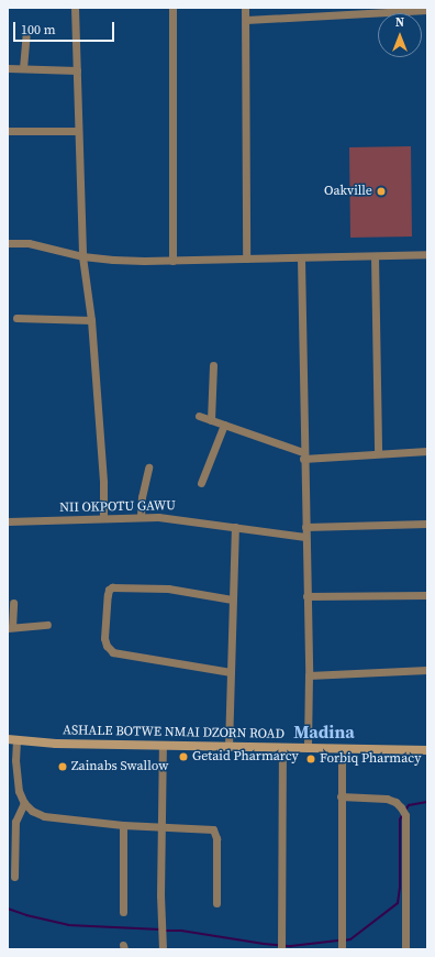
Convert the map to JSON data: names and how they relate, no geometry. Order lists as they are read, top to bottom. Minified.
{"streets":{"main road":["ASHALE BOTWE NMAI DZORN ROAD"],"street":["NII OKPOTU GAWU"]},"districts":["Madina"],"places":["Oakville","Getaid Pharmarcy","Forbiq Pharmacy","Zainabs Swallow"],"scale_bar":"100 m","north":"top"}
